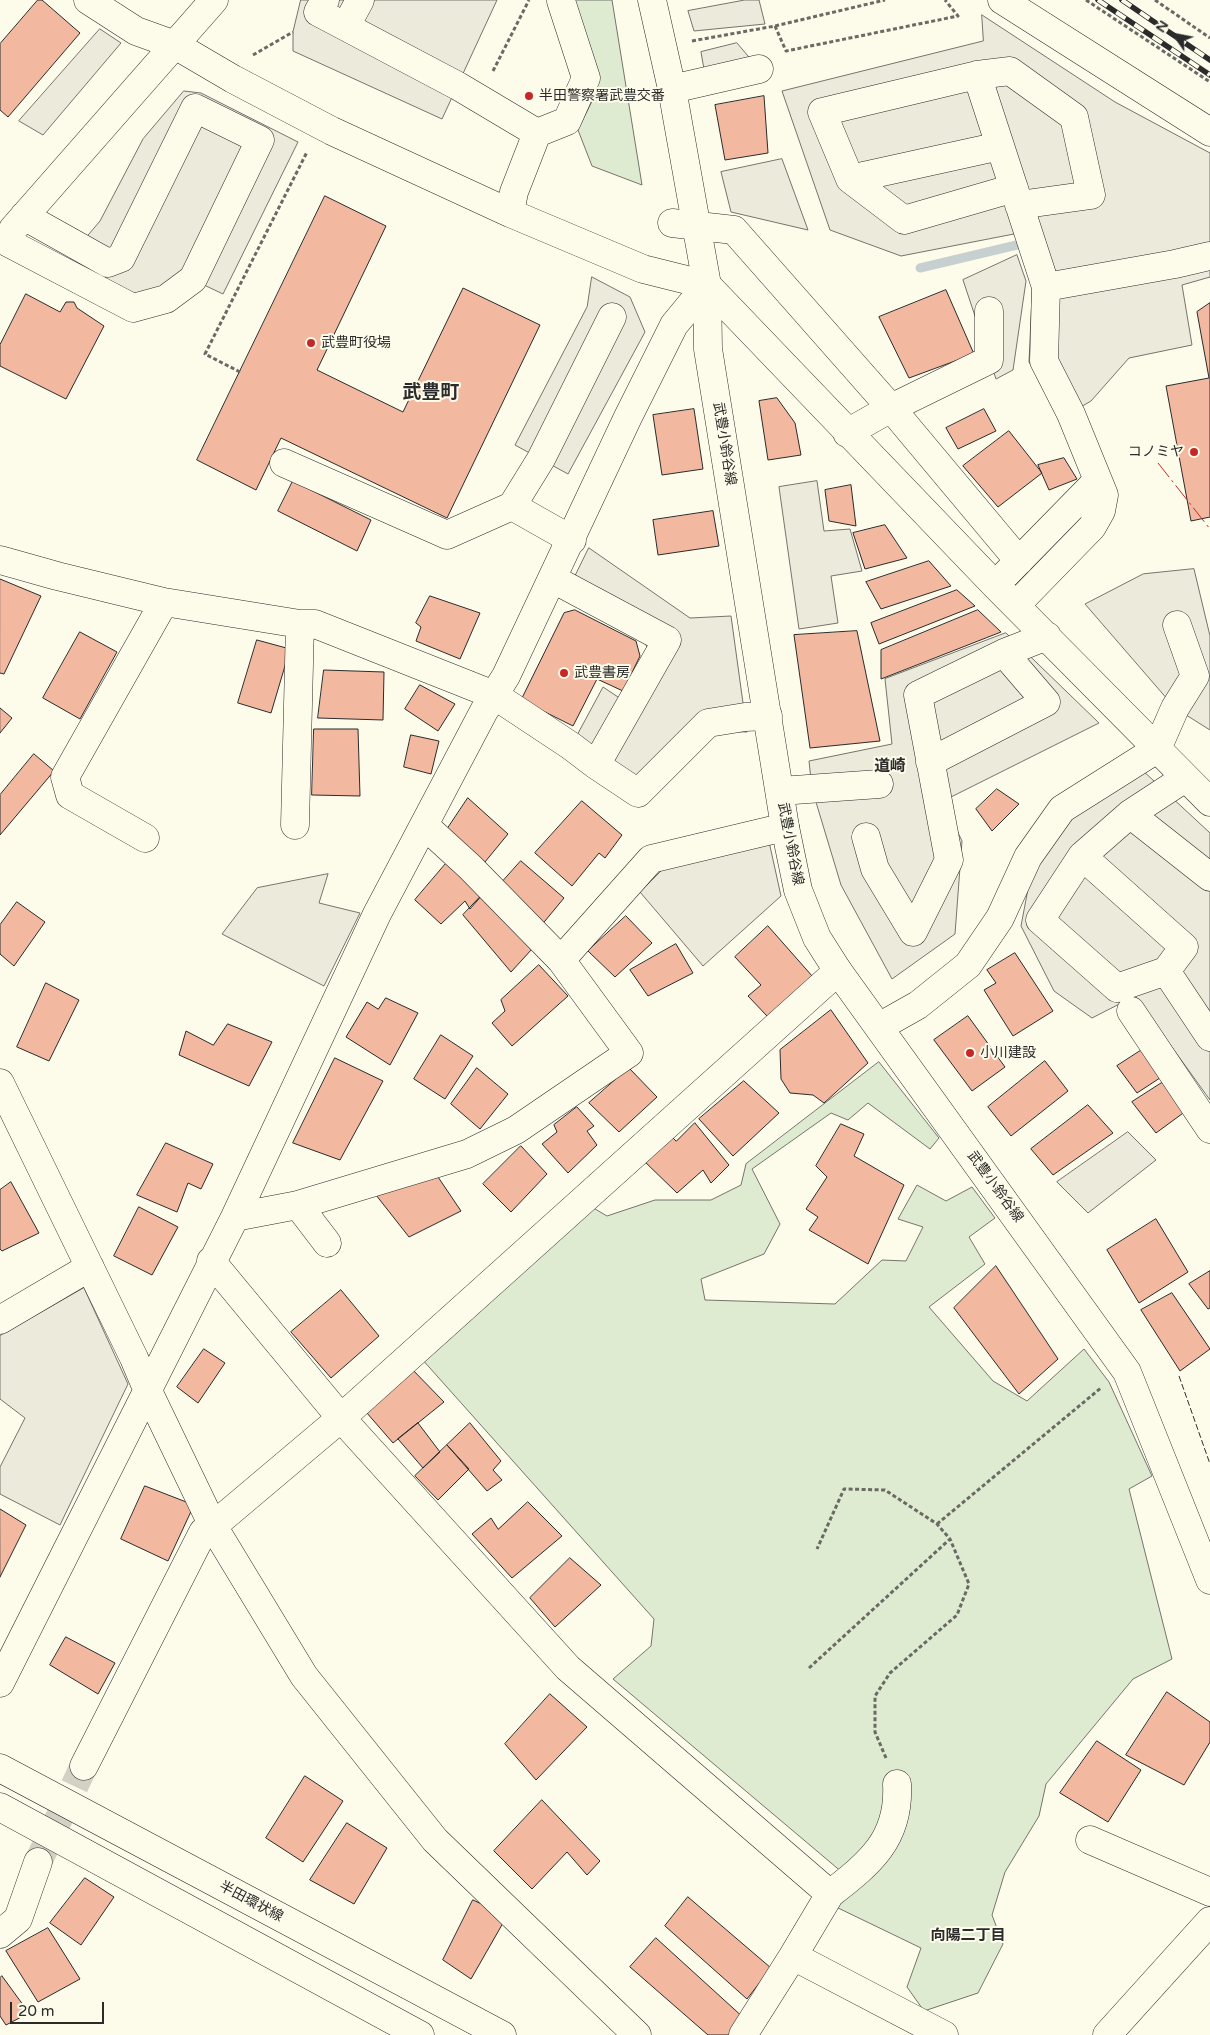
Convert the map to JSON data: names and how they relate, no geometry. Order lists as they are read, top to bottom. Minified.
{"streets":{"street":["武豊小鈴谷線","半田環状線"]},"districts":["武豊町","道崎","向陽二丁目"],"places":["半田警察署武豊交番","武豊町役場","コノミヤ","武豊書房","小川建設"],"scale_bar":"20 m","north":"top left"}
